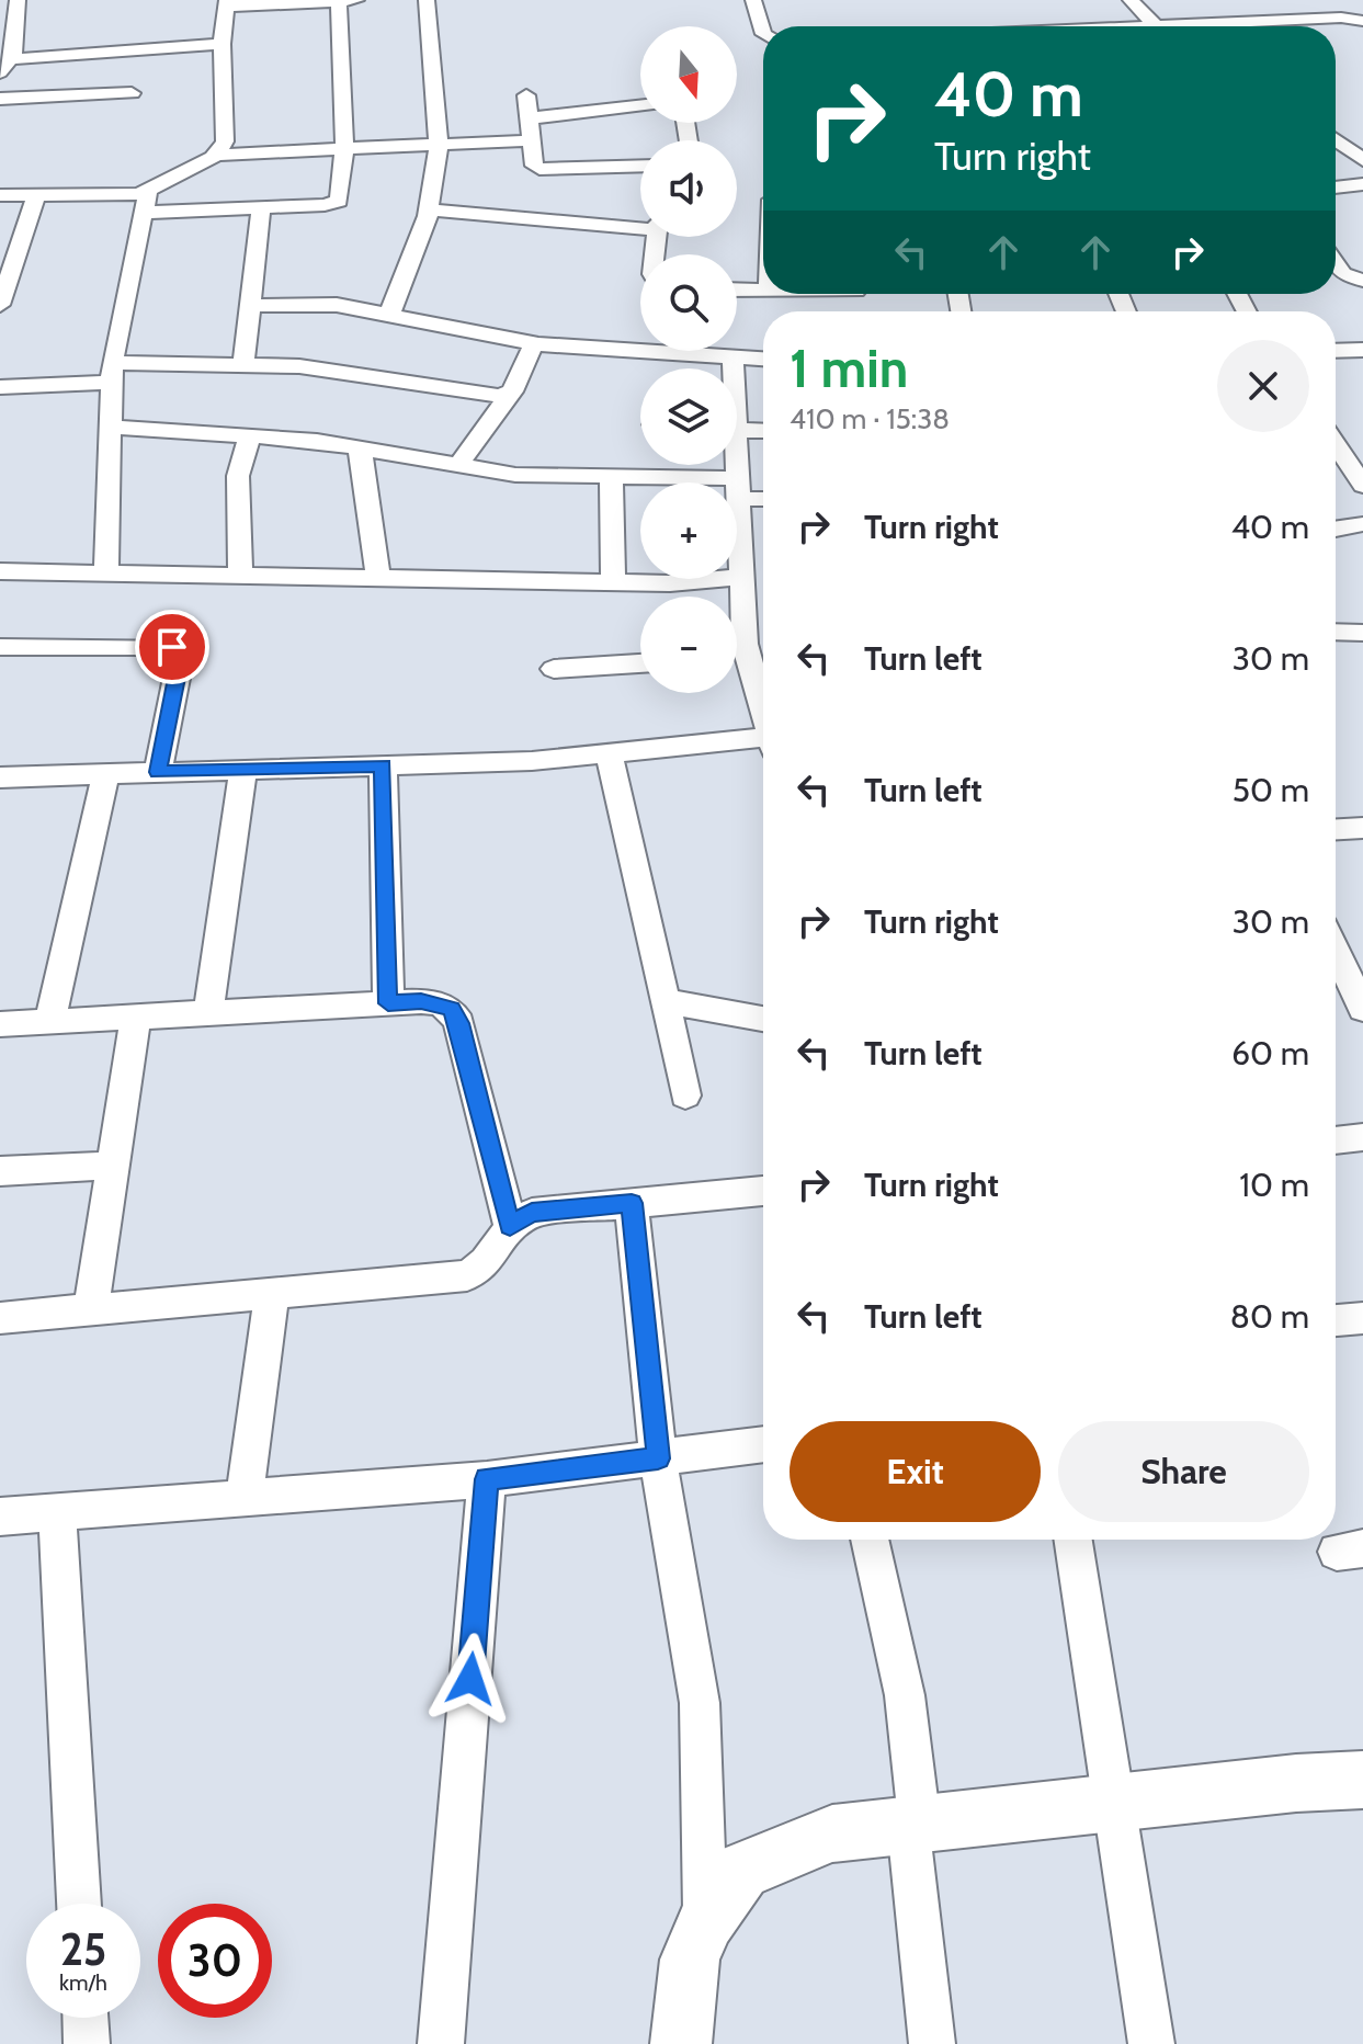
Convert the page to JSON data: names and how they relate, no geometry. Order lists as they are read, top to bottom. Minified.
{"north":"bottom","page":{"map_buttons":["+","−"],"turn":["40 m","Turn right"],"heading":["1 min","410 m · 15:38"],"list":[{"name":"Turn right","value":"40 m"},{"name":"Turn left","value":"30 m"},{"name":"Turn left","value":"50 m"},{"name":"Turn right","value":"30 m"},{"name":"Turn left","value":"60 m"},{"name":"Turn right","value":"10 m"},{"name":"Turn left","value":"80 m"}],"buttons":["Exit","Share"],"speed":"25 km/h","limit":"30"}}
